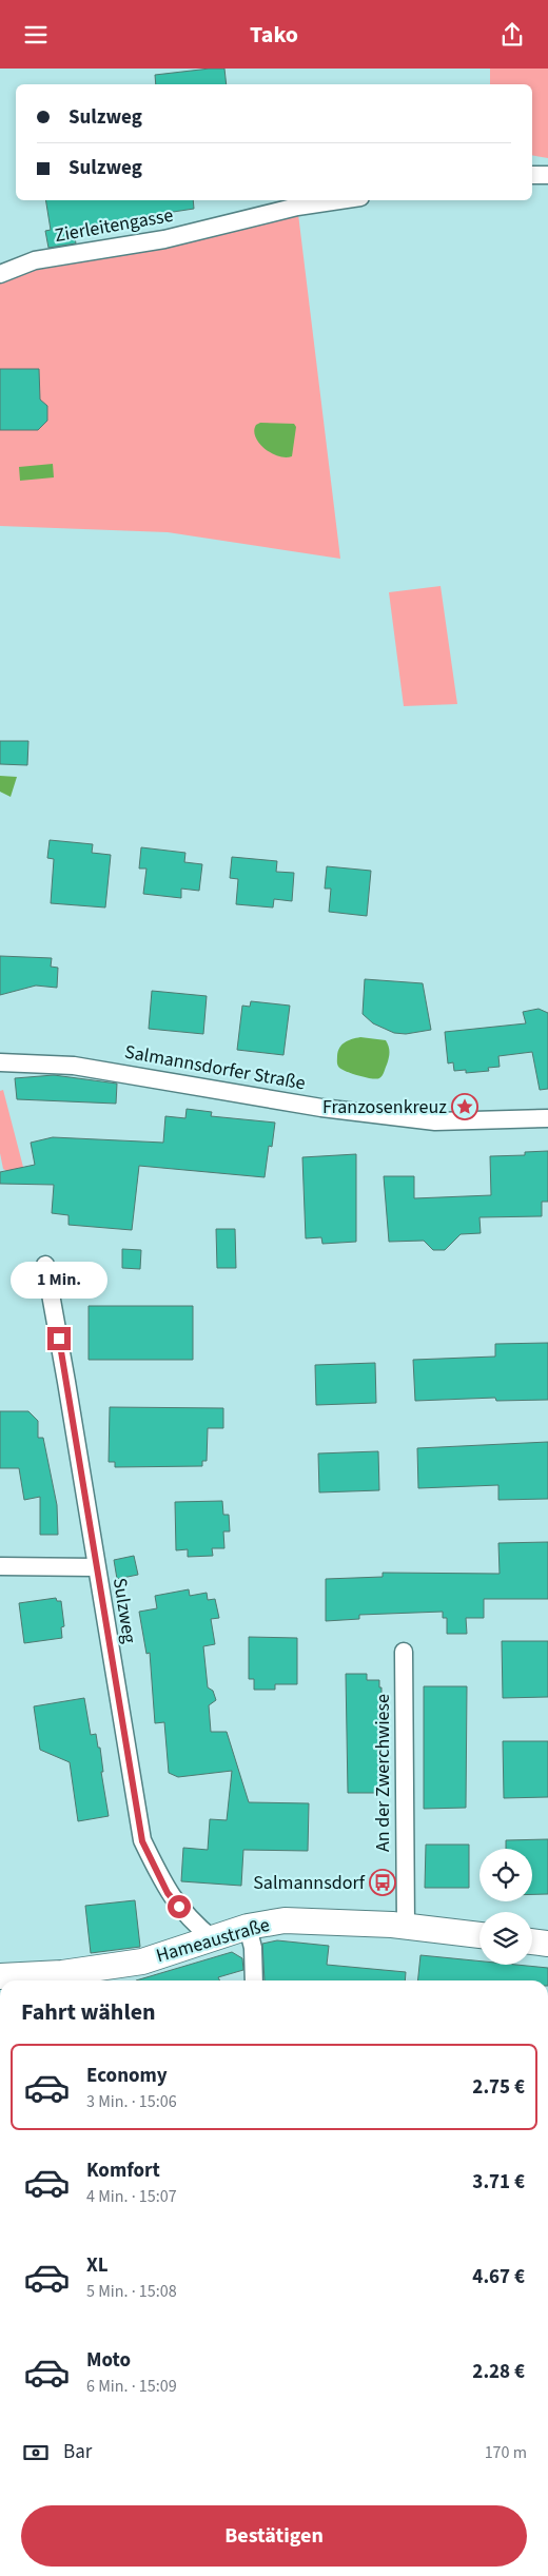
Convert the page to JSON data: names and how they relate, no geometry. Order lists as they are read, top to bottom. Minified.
{"streets":{"main road":["Hameaustraße"],"street":["Zierleitengasse","Salmannsdorfer Straße","Sulzweg","An der Zwerchwiese"]},"crossings":[["Sulzweg","Hameaustraße"],["An der Zwerchwiese","Hameaustraße"]],"places":{"place":["Franzosenkreuz"],"bus stop":["Salmannsdorf"]},"page":{"header":"Tako","banner":["Sulzweg","Sulzweg"],"bubble":"1 Min.","heading":"Fahrt wählen","list":[{"name":"Economy","note":"3 Min. · 15:06","value":"2.75 €"},{"name":"Komfort","note":"4 Min. · 15:07","value":"3.71 €"},{"name":"XL","note":"5 Min. · 15:08","value":"4.67 €"},{"name":"Moto","note":"6 Min. · 15:09","value":"2.28 €"}],"pay":["Bar","170 m"],"buttons":"Bestätigen"}}
